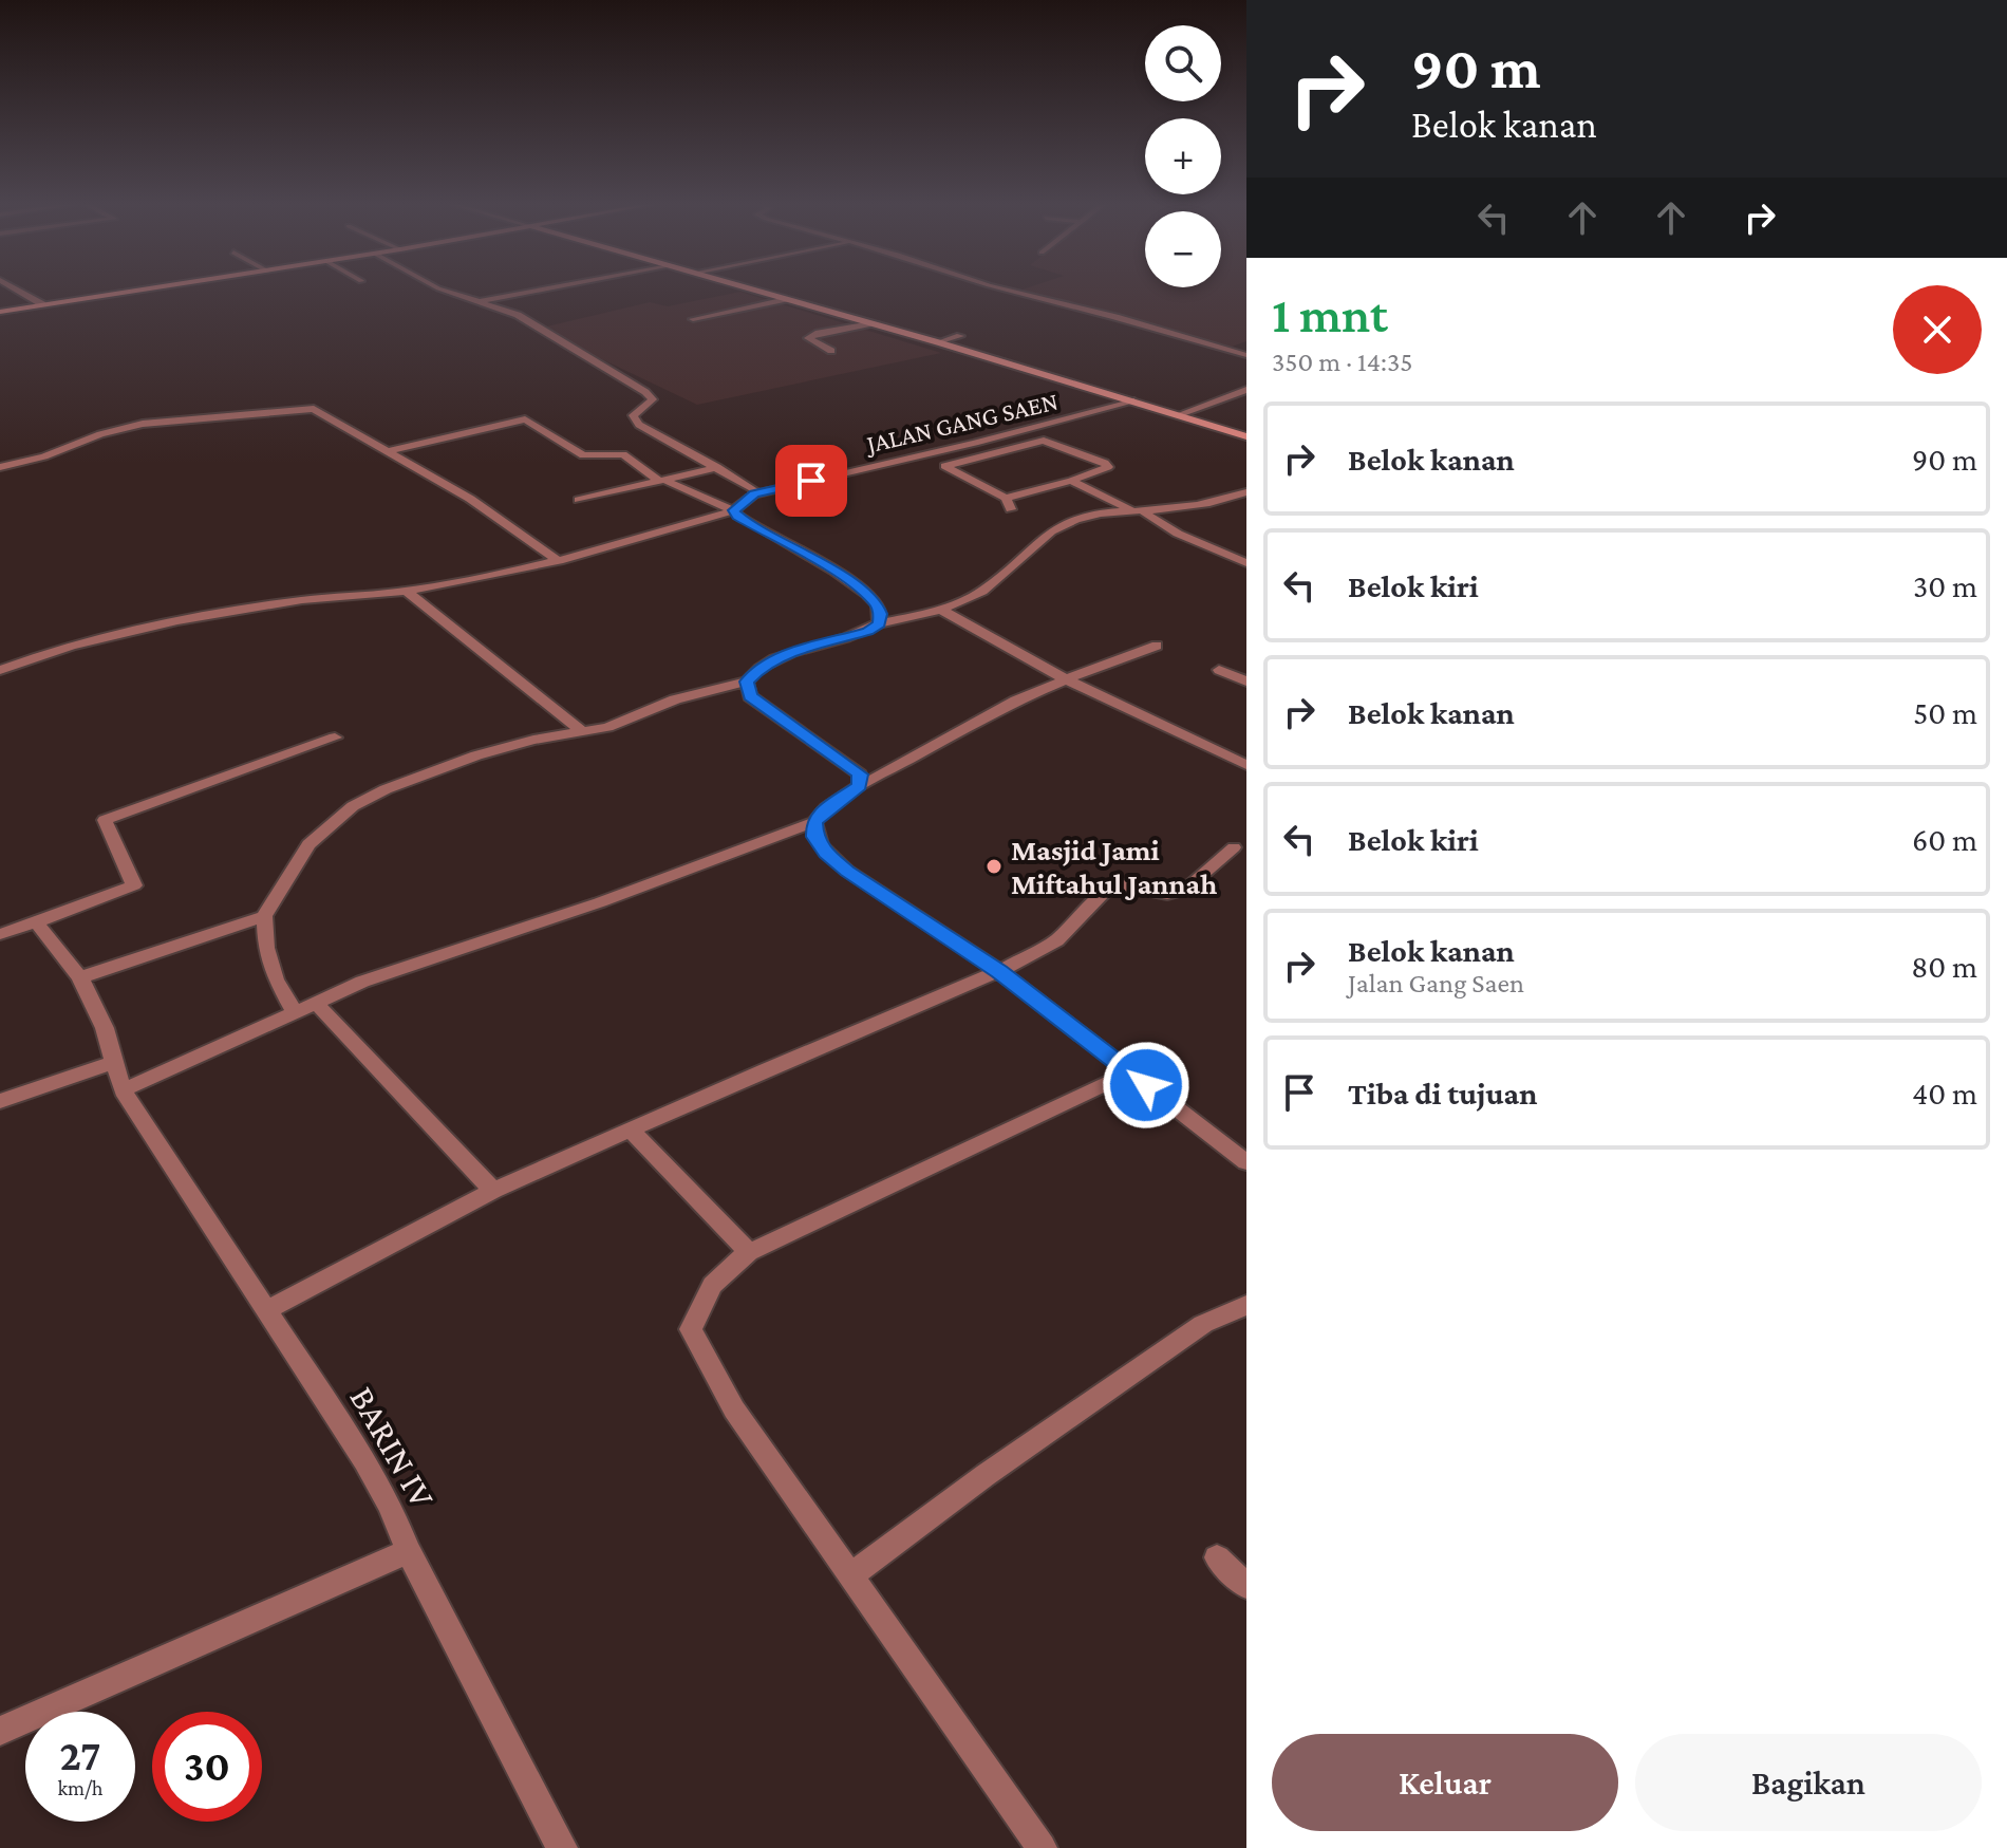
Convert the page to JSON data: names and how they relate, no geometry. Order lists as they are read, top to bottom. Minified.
{"streets":{"street":["JALAN GANG SAEN","BARIN IV"]},"places":["Masjid Jami Miftahul Jannah"],"page":{"turn":["90 m","Belok kanan"],"map_buttons":["+","−"],"heading":["1 mnt","350 m · 14:35"],"list":[{"name":"Belok kanan","value":"90 m"},{"name":"Belok kiri","value":"30 m"},{"name":"Belok kanan","value":"50 m"},{"name":"Belok kiri","value":"60 m"},{"name":"Belok kanan","note":"Jalan Gang Saen","value":"80 m"},{"name":"Tiba di tujuan","value":"40 m"}],"speed":"27 km/h","limit":"30","buttons":["Keluar","Bagikan"]}}
